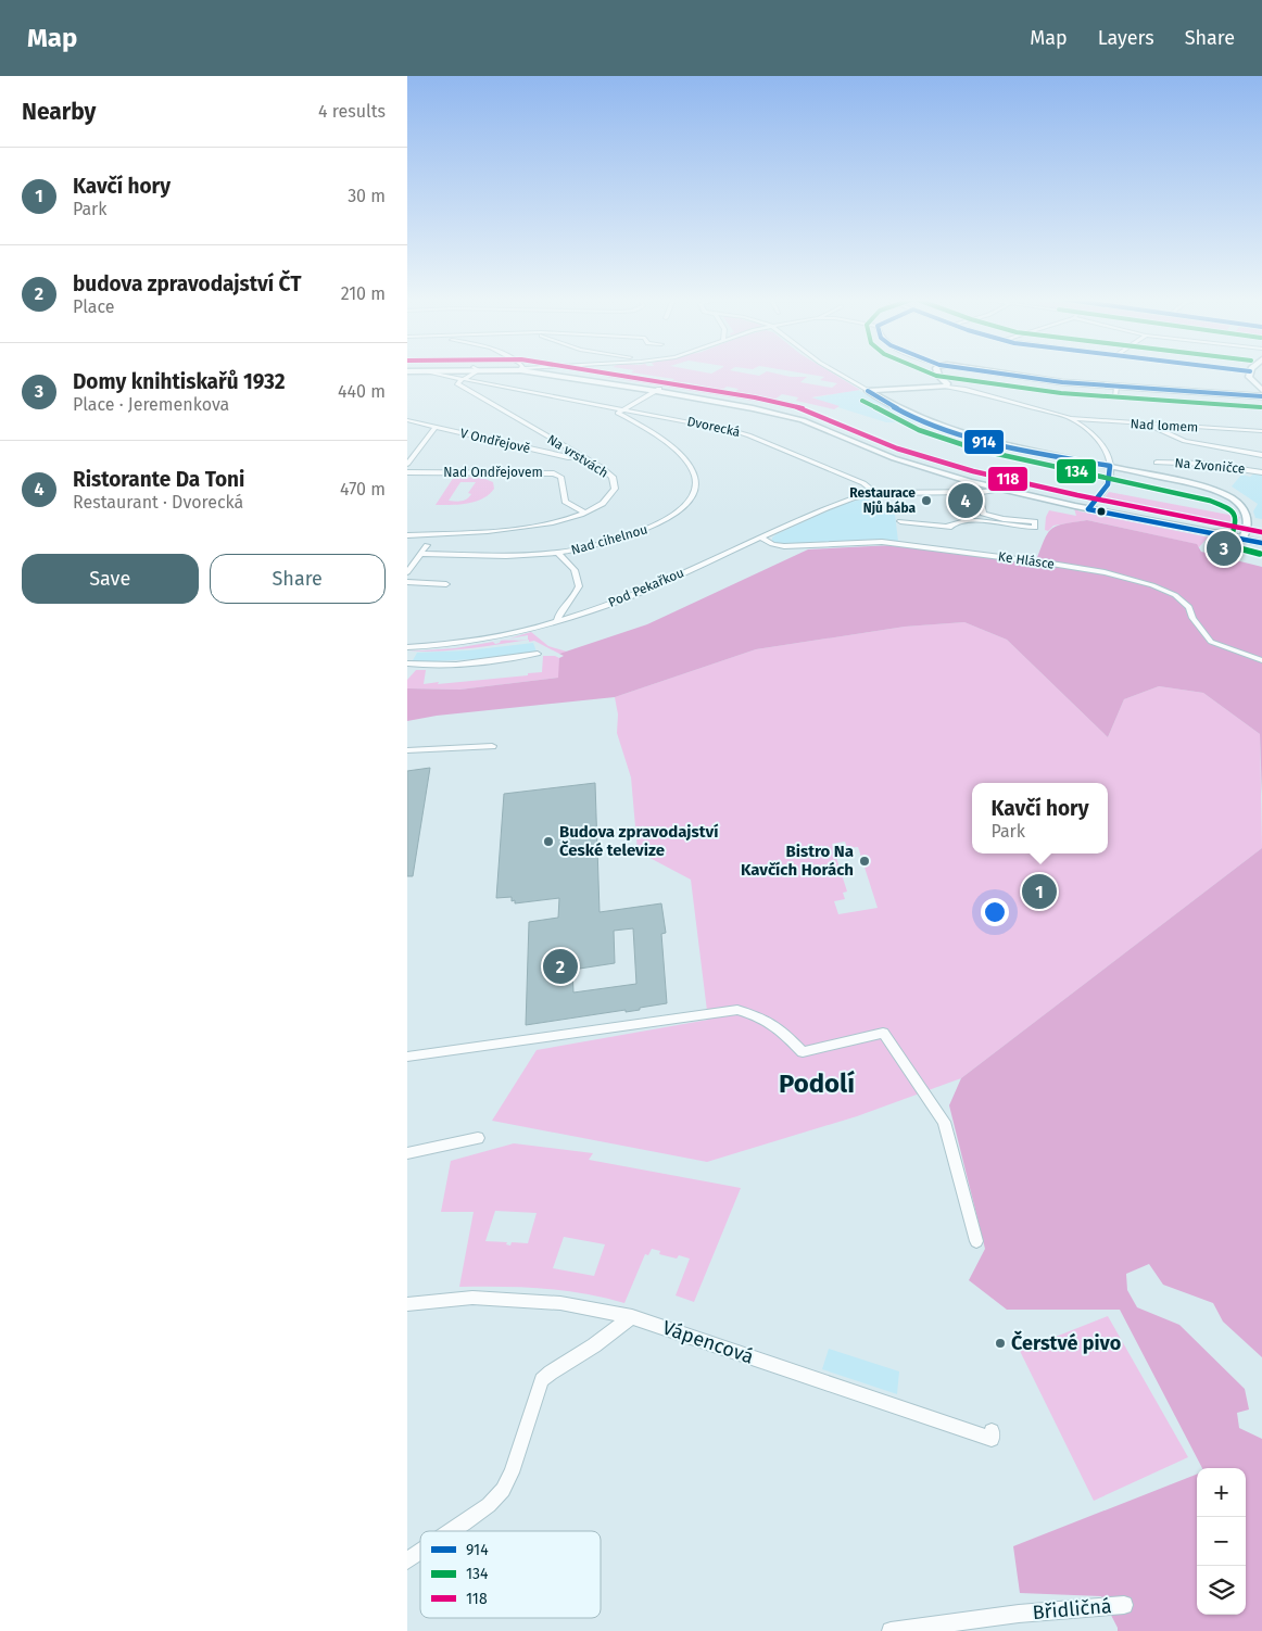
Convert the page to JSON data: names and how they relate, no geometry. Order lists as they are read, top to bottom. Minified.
{"streets":{"street":["Nad lomem","Dvorecká","V Ondřejově","Na vrstvách","Na Zvoničce","Nad Ondřejovem","Nad cihelnou","Ke Hlásce","Pod Pekařkou","Vápencová","Břidličná"]},"crossings":[["Dvorecká","Na vrstvách"],["Dvorecká","Nad cihelnou"],["Dvorecká","Pod Pekařkou"],["V Ondřejově","Na vrstvách"],["Na vrstvách","Nad Ondřejovem"],["Ke Hlásce","Pod Pekařkou"]],"districts":["Podolí"],"places":["Restaurace Njů bába","Budova zpravodajství České televize","Bistro Na Kavčích Horách","Čerstvé pivo"],"lines":["transit line 914","transit line 134","transit line 118"],"legend":["914","134","118"],"page":{"header":"Map","nav":["Map","Layers","Share"],"heading":["Nearby","4 results"],"list":[{"mark":"1","name":"Kavčí hory","note":"Park","value":"30 m"},{"mark":"2","name":"budova zpravodajství ČT","note":"Place","value":"210 m"},{"mark":"3","name":"Domy knihtiskařů 1932","note":"Place · Jeremenkova","value":"440 m"},{"mark":"4","name":"Ristorante Da Toni","note":"Restaurant · Dvorecká","value":"470 m"}],"pins":["4","3","1","2"],"buttons":["Save","Share"],"popup":["Kavčí hory","Park"],"map_buttons":["+","−"]}}
